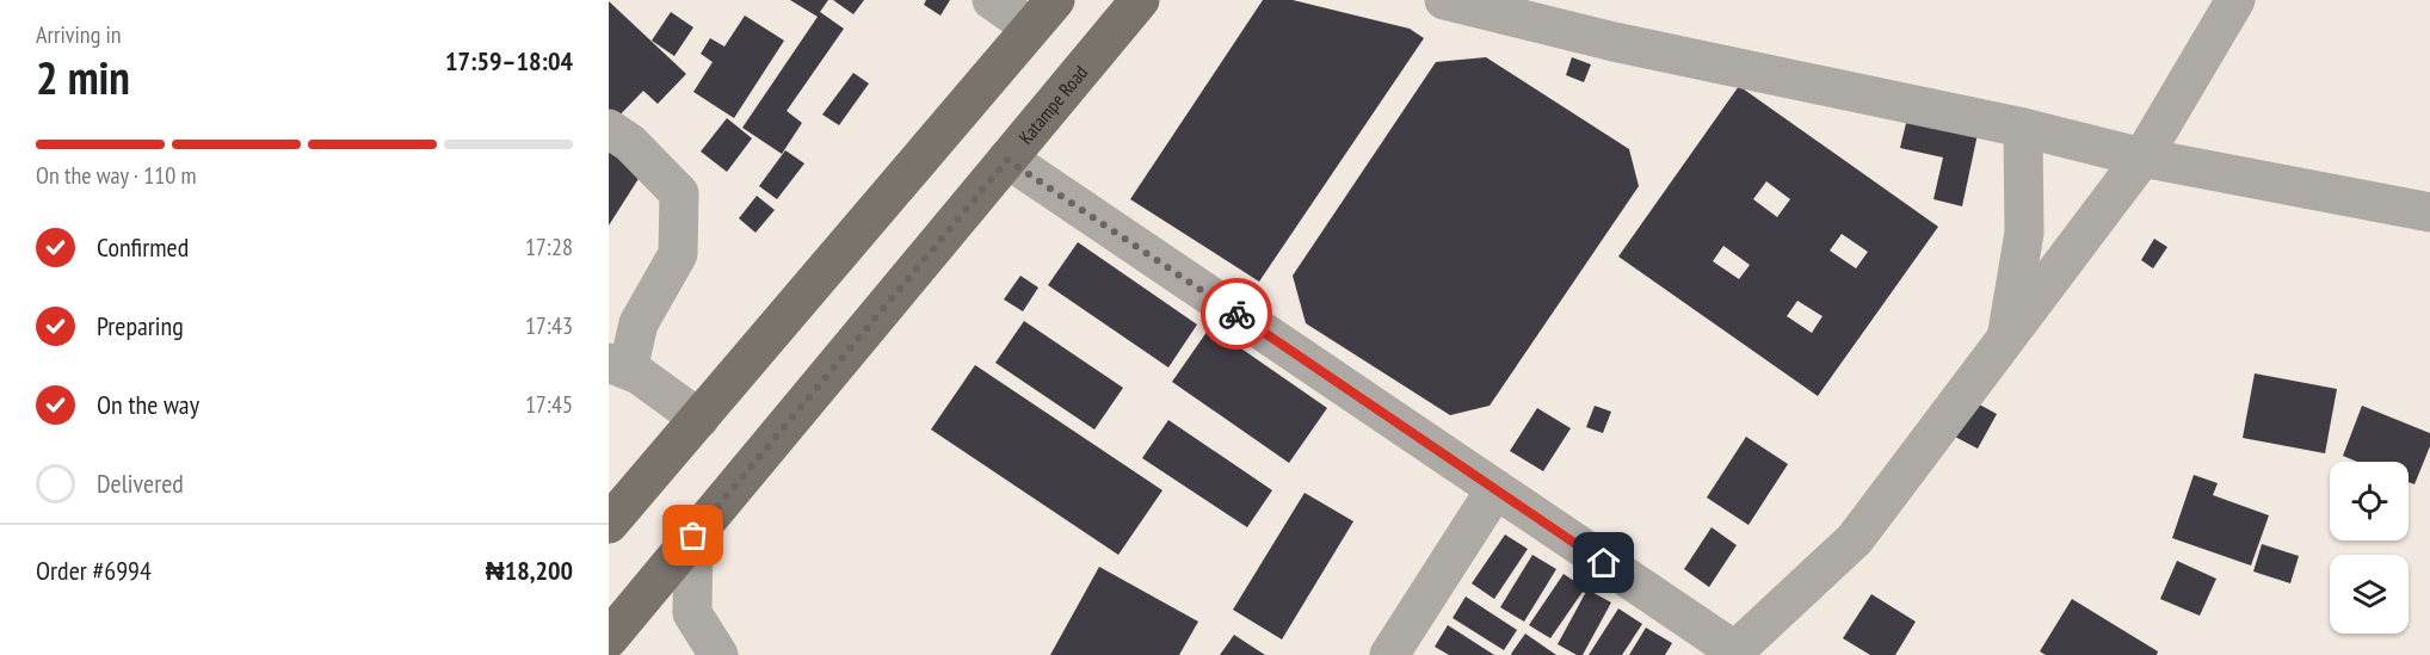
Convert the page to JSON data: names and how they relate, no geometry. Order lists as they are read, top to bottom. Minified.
{"streets":{"main road":["Katampe Road"]},"page":{"heading":["2 min","Arriving in","17:59–18:04"],"panel":["Order #6994","₦18,200"],"bar":"On the way · 110 m","list":[["Confirmed","17:28"],["Preparing","17:43"],["On the way","17:45"],"Delivered"]}}
